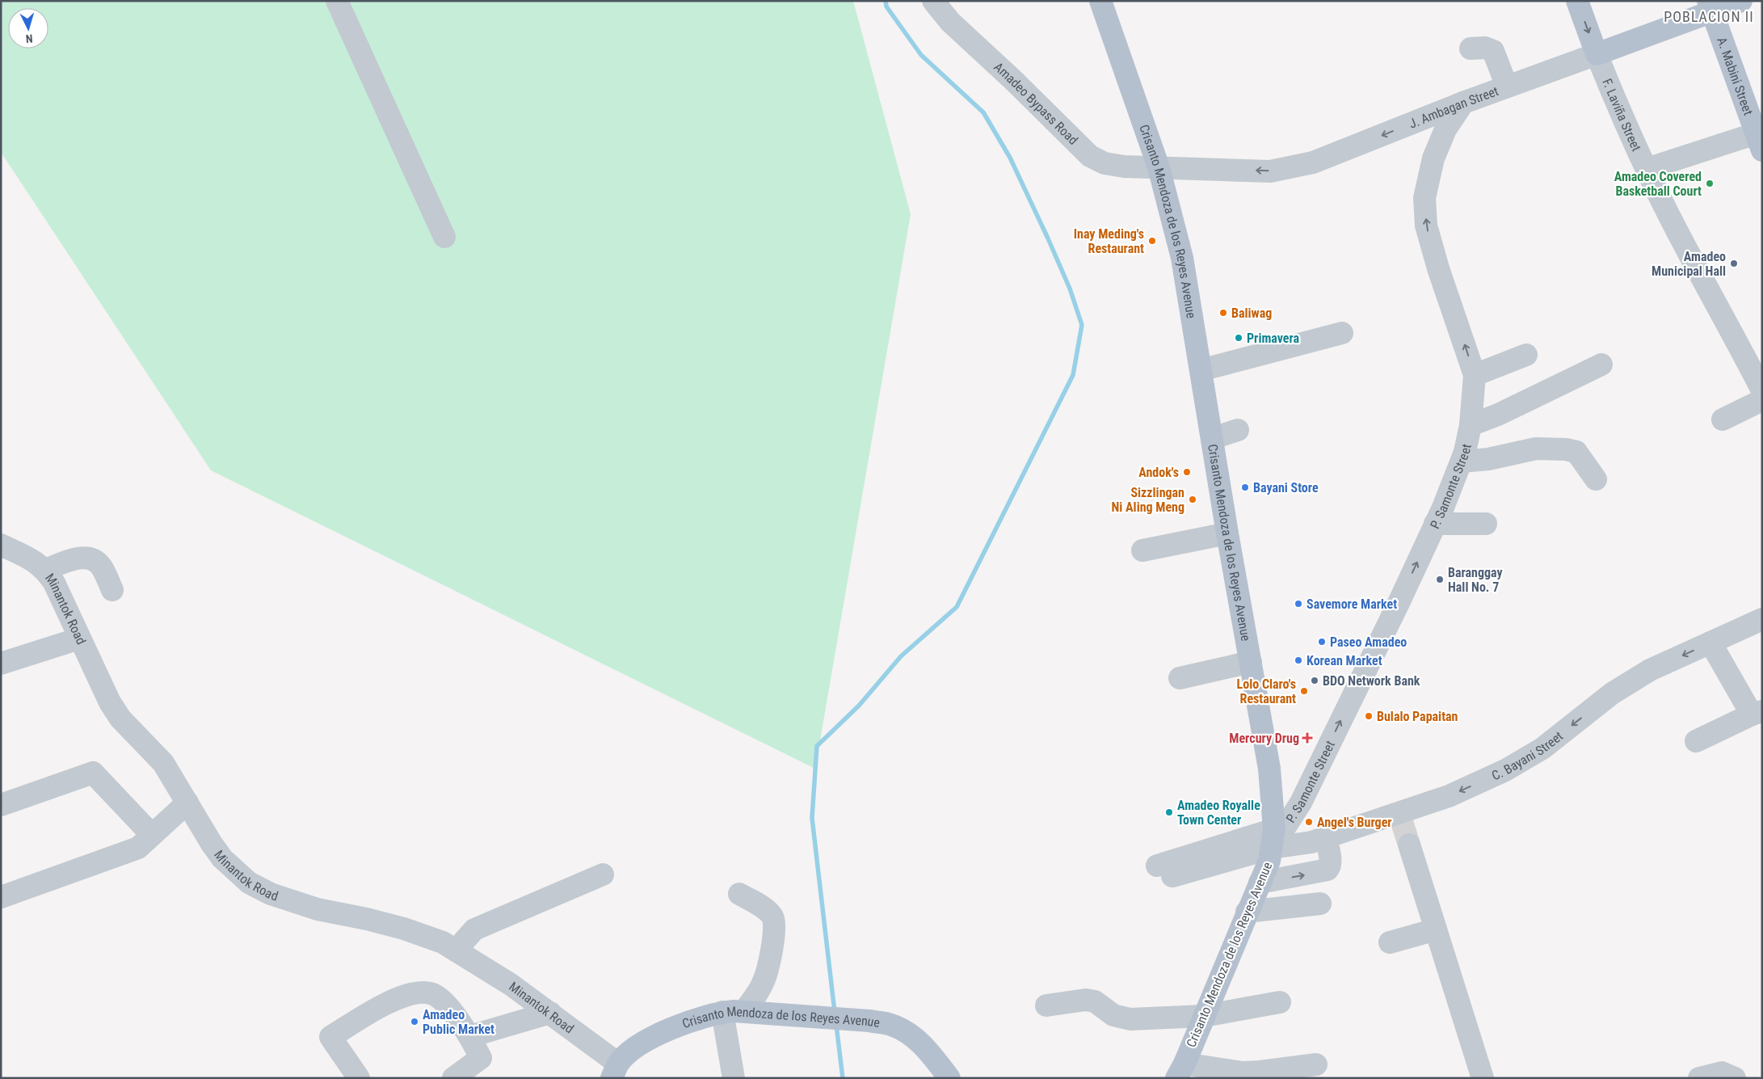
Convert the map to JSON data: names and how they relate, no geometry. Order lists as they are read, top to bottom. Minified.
{"streets":{"main road":["A. Mabini Street","J. Ambagan Street","Crisanto Mendoza de los Reyes Avenue"],"street":["Amadeo Bypass Road","F. Laviña Street","P. Samonte Street","Minantok Road","C. Bayani Street"]},"crossings":[["A. Mabini Street","J. Ambagan Street"],["Amadeo Bypass Road","J. Ambagan Street"],["Amadeo Bypass Road","Crisanto Mendoza de los Reyes Avenue"],["J. Ambagan Street","F. Laviña Street"],["J. Ambagan Street","Crisanto Mendoza de los Reyes Avenue"],["J. Ambagan Street","P. Samonte Street"],["Crisanto Mendoza de los Reyes Avenue","P. Samonte Street"],["Crisanto Mendoza de los Reyes Avenue","Minantok Road"],["Crisanto Mendoza de los Reyes Avenue","C. Bayani Street"],["P. Samonte Street","C. Bayani Street"]],"one_way":["P. Samonte Street","C. Bayani Street"],"districts":["POBLACION II"],"places":{"other":["Amadeo Covered Basketball Court","Inay Meding's Restaurant","Amadeo Municipal Hall","Baliwag","Primavera","Andok's","Bayani Store","Sizzlingan Ni Aling Meng","Baranggay Hall No. 7","Savemore Market","Paseo Amadeo","Korean Market","BDO Network Bank","Lolo Claro's Restaurant","Bulalo Papaitan","Amadeo Royalle Town Center","Angel's Burger","Amadeo Public Market"],"health":["Mercury Drug"]},"north":"bottom"}
